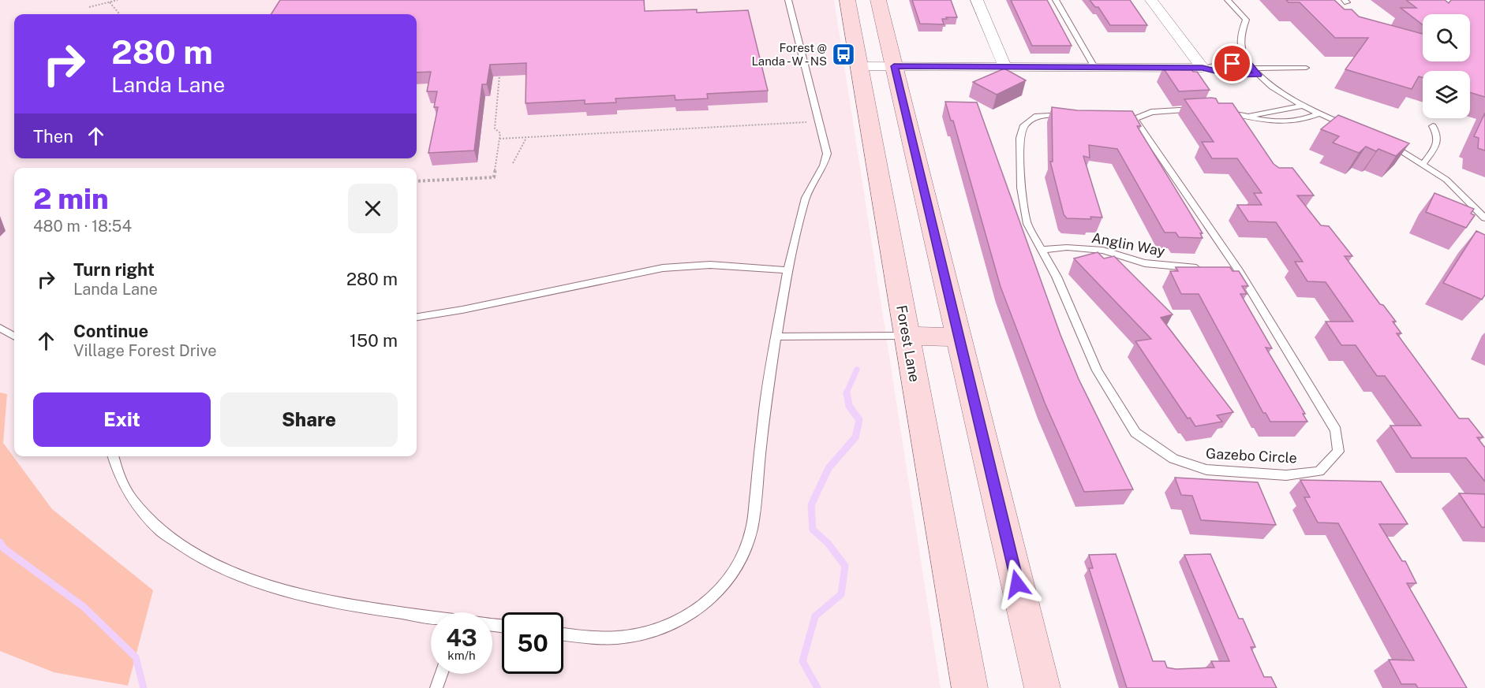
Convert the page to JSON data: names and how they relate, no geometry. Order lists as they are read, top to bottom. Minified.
{"streets":{"main road":["Forest Lane"],"lane":["Anglin Way","Gazebo Circle"]},"crossings":[["Anglin Way","Gazebo Circle"]],"places":{"bus stop":["Forest @ Landa - W - NS"]},"page":{"turn":["280 m","Landa Lane"],"then":"Then","heading":["2 min","480 m · 18:54"],"list":[{"name":"Turn right","note":"Landa Lane","value":"280 m"},{"name":"Continue","note":"Village Forest Drive","value":"150 m"}],"buttons":["Exit","Share"],"speed":"43 km/h","limit":"50"}}
